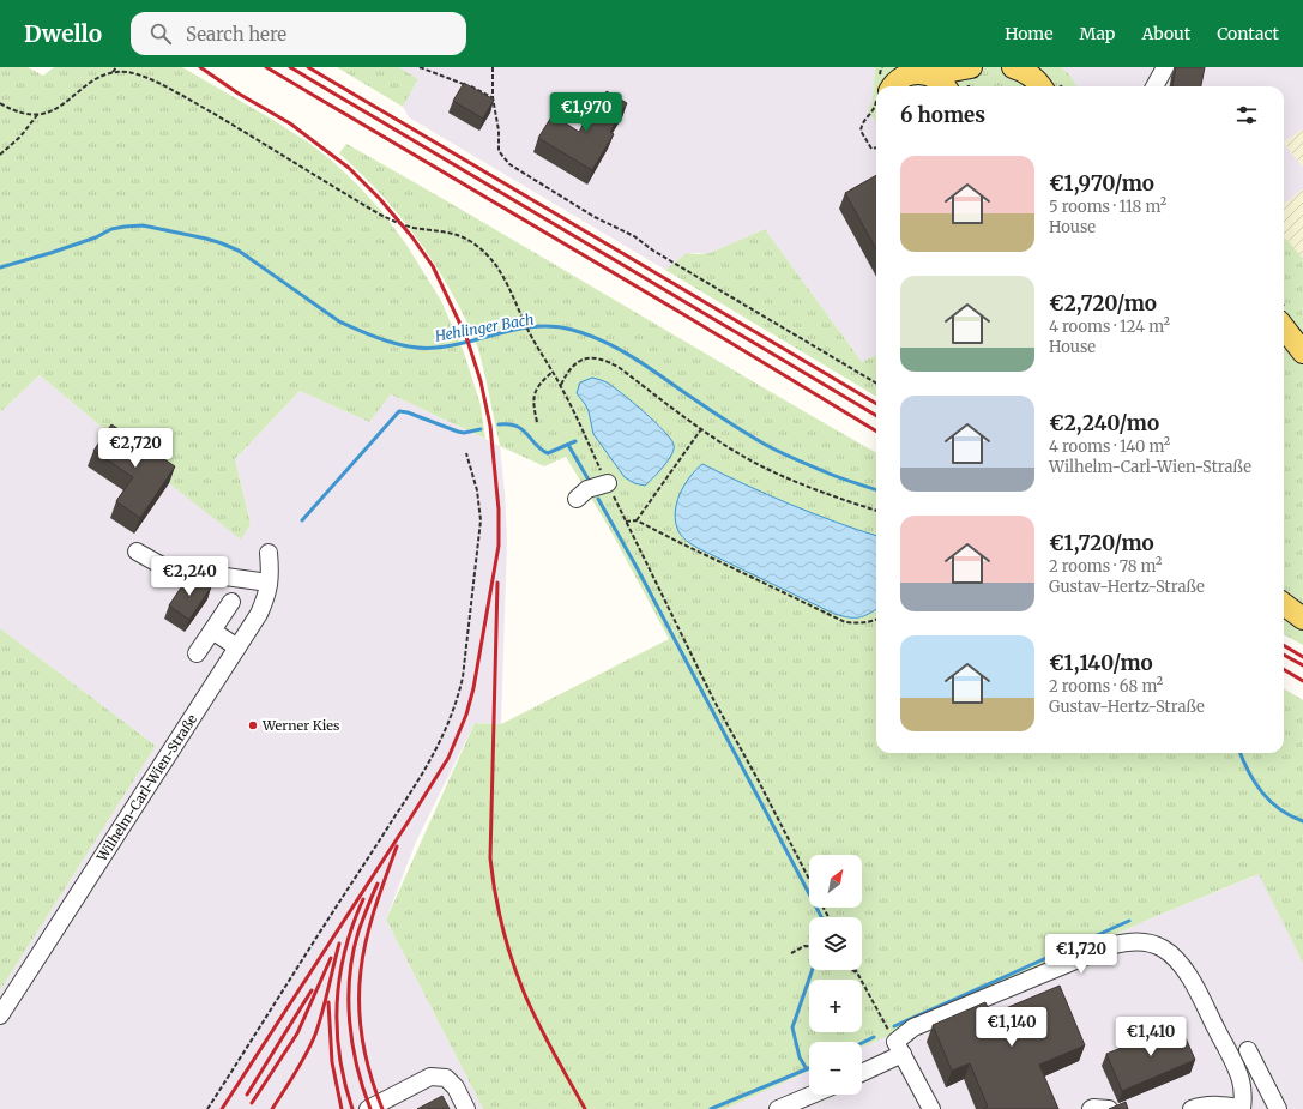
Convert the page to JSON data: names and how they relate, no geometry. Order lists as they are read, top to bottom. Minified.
{"streets":{"street":["Wilhelm-Carl-Wien-Straße"]},"water":["Hehlinger Bach"],"places":["Werner Kies"],"north":"top right","page":{"header":"Dwello","search":"Search here","nav":["Home","Map","About","Contact"],"heading":"6 homes","price":["€1,970","€2,720","€2,240","€1,720","€1,140","€1,410"],"list":[{"name":"€1,970/mo","note":"5 rooms · 118 m² · House"},{"name":"€2,720/mo","note":"4 rooms · 124 m² · House"},{"name":"€2,240/mo","note":"4 rooms · 140 m² · Wilhelm-Carl-Wien-Straße"},{"name":"€1,720/mo","note":"2 rooms · 78 m² · Gustav-Hertz-Straße"},{"name":"€1,140/mo","note":"2 rooms · 68 m² · Gustav-Hertz-Straße"}],"map_buttons":["+","−"]}}
